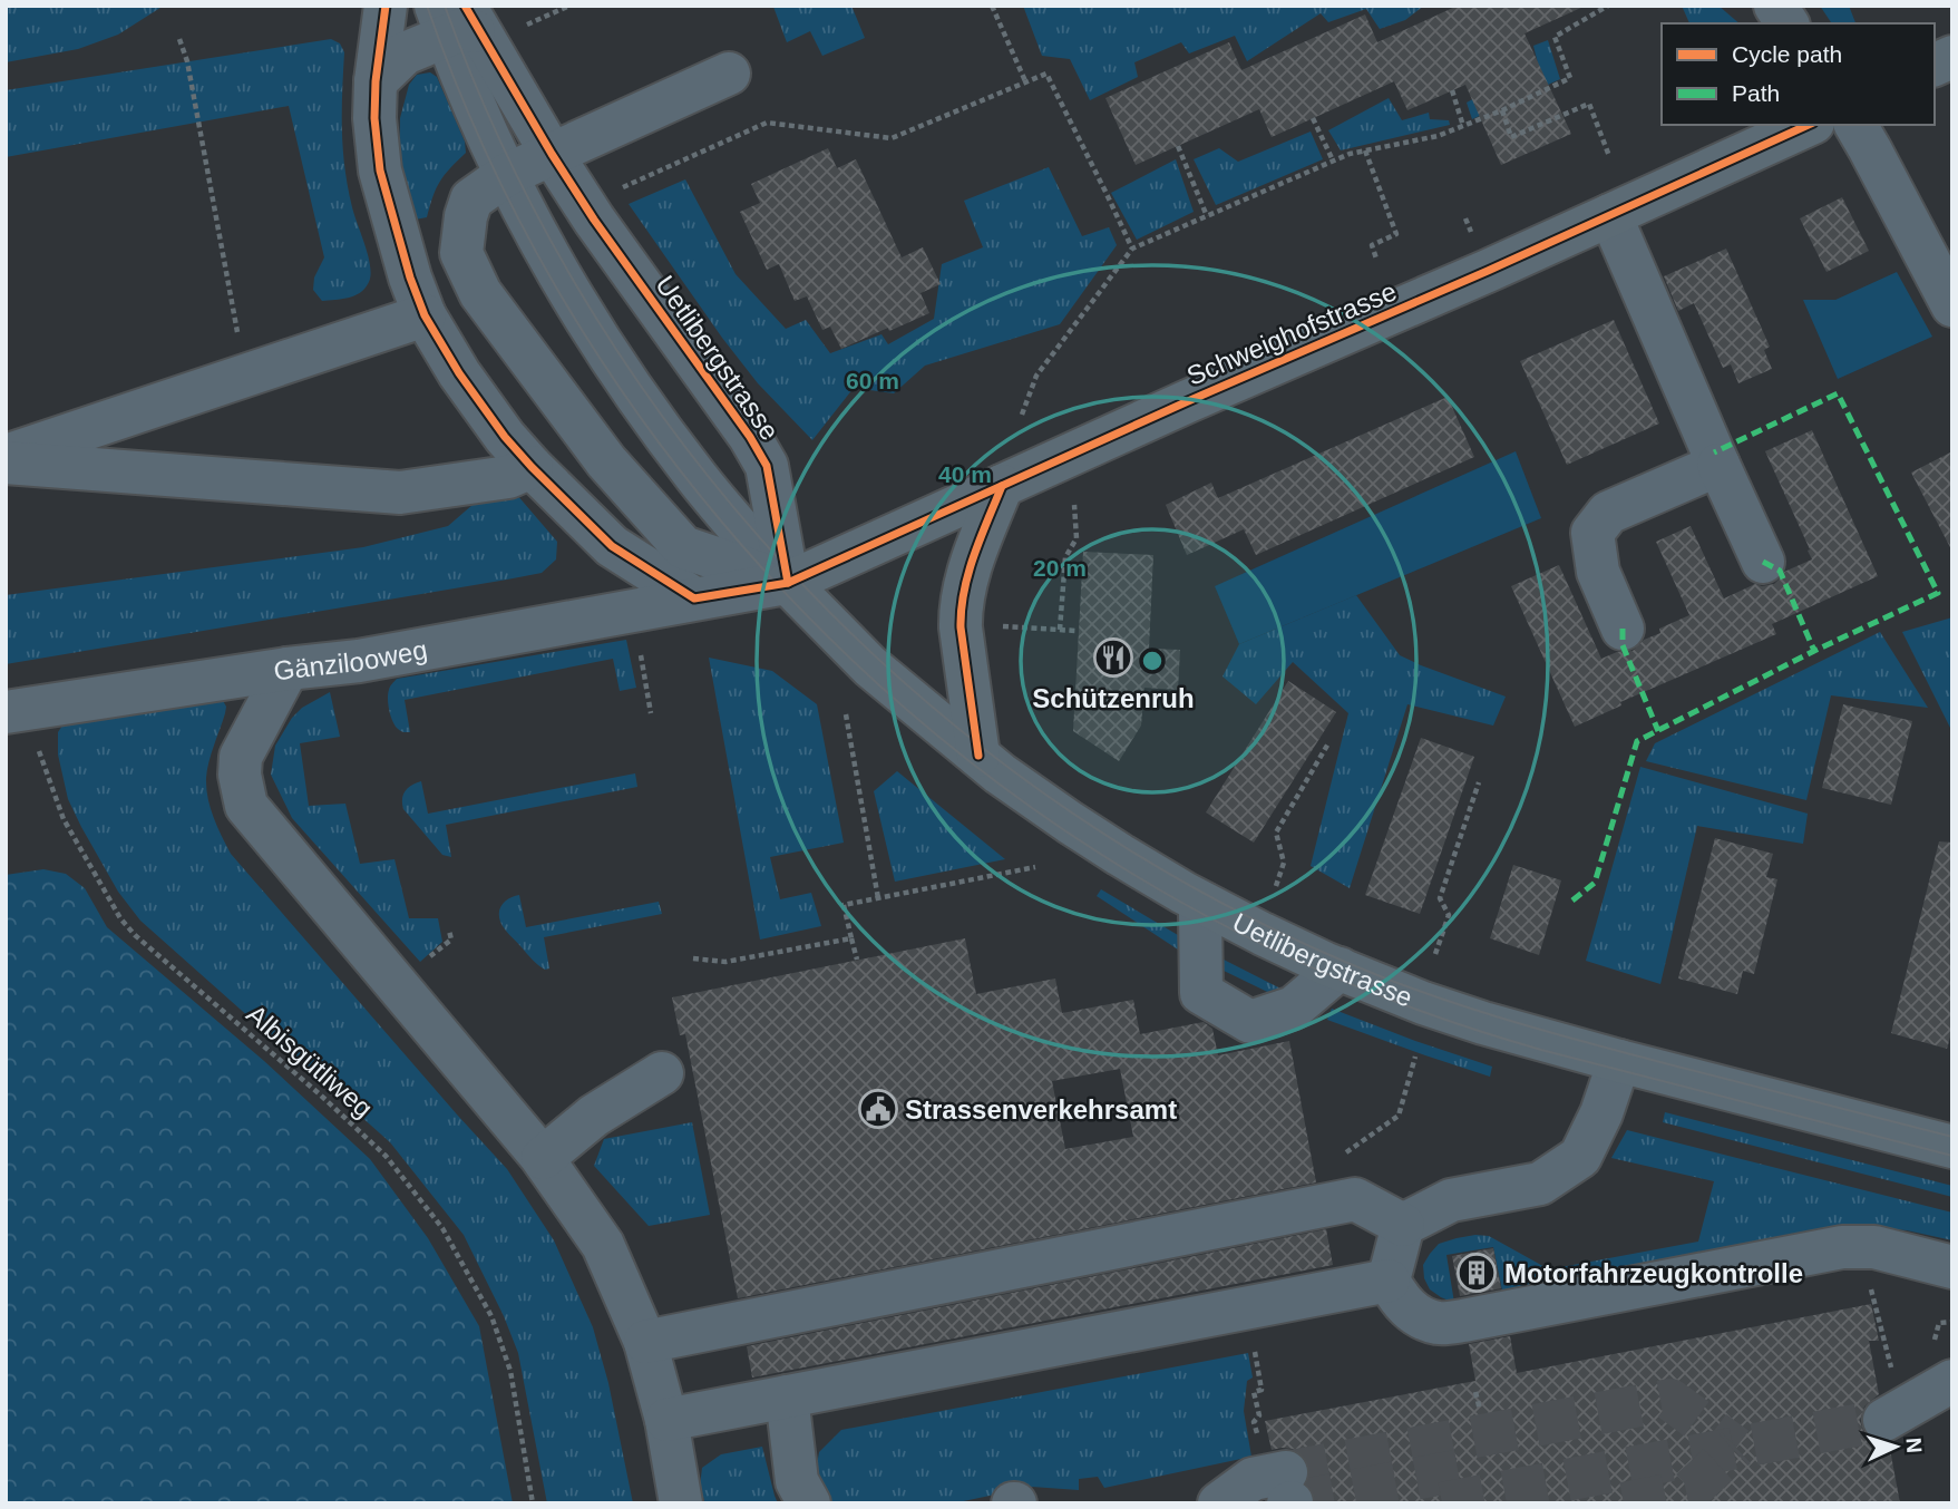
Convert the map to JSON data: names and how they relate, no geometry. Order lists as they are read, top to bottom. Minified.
{"streets":{"main road":["Schweighofstrasse","Uetlibergstrasse"],"street":["Gänzilooweg"],"path":["Albisgütliweg"]},"crossings":[["Schweighofstrasse","Uetlibergstrasse"],["Gänzilooweg","Albisgütliweg"]],"places":{"restaurant":["Schützenruh"],"public building":["Strassenverkehrsamt"],"building":["Motorfahrzeugkontrolle"]},"legend":["Cycle path","Path"],"north":"right","rings":["60 m","40 m","20 m"]}
